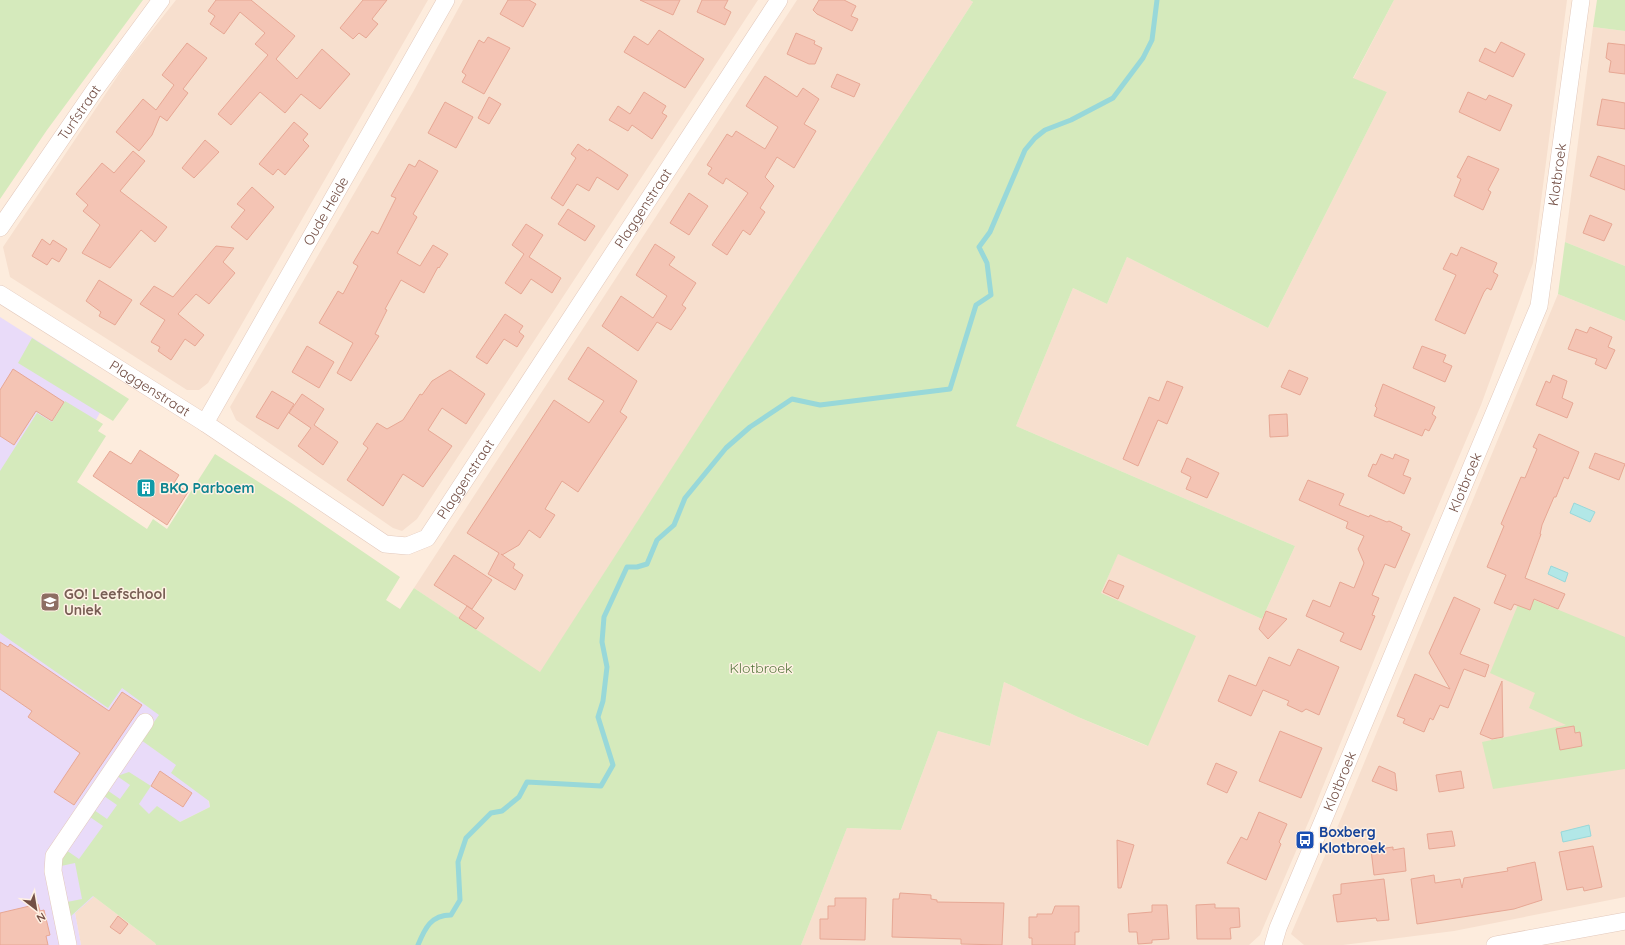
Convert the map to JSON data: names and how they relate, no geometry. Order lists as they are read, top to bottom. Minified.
{"streets":{"street":["Turfstraat","Klotbroek","Plaggenstraat","Oude Heide"]},"crossings":[["Plaggenstraat","Oude Heide"]],"parks":["Klotbroek"],"places":{"building":["BKO Parboem"],"school or university":["GO! Leefschool Uniek"],"bus stop":["Boxberg Klotbroek"]},"north":"bottom right"}
